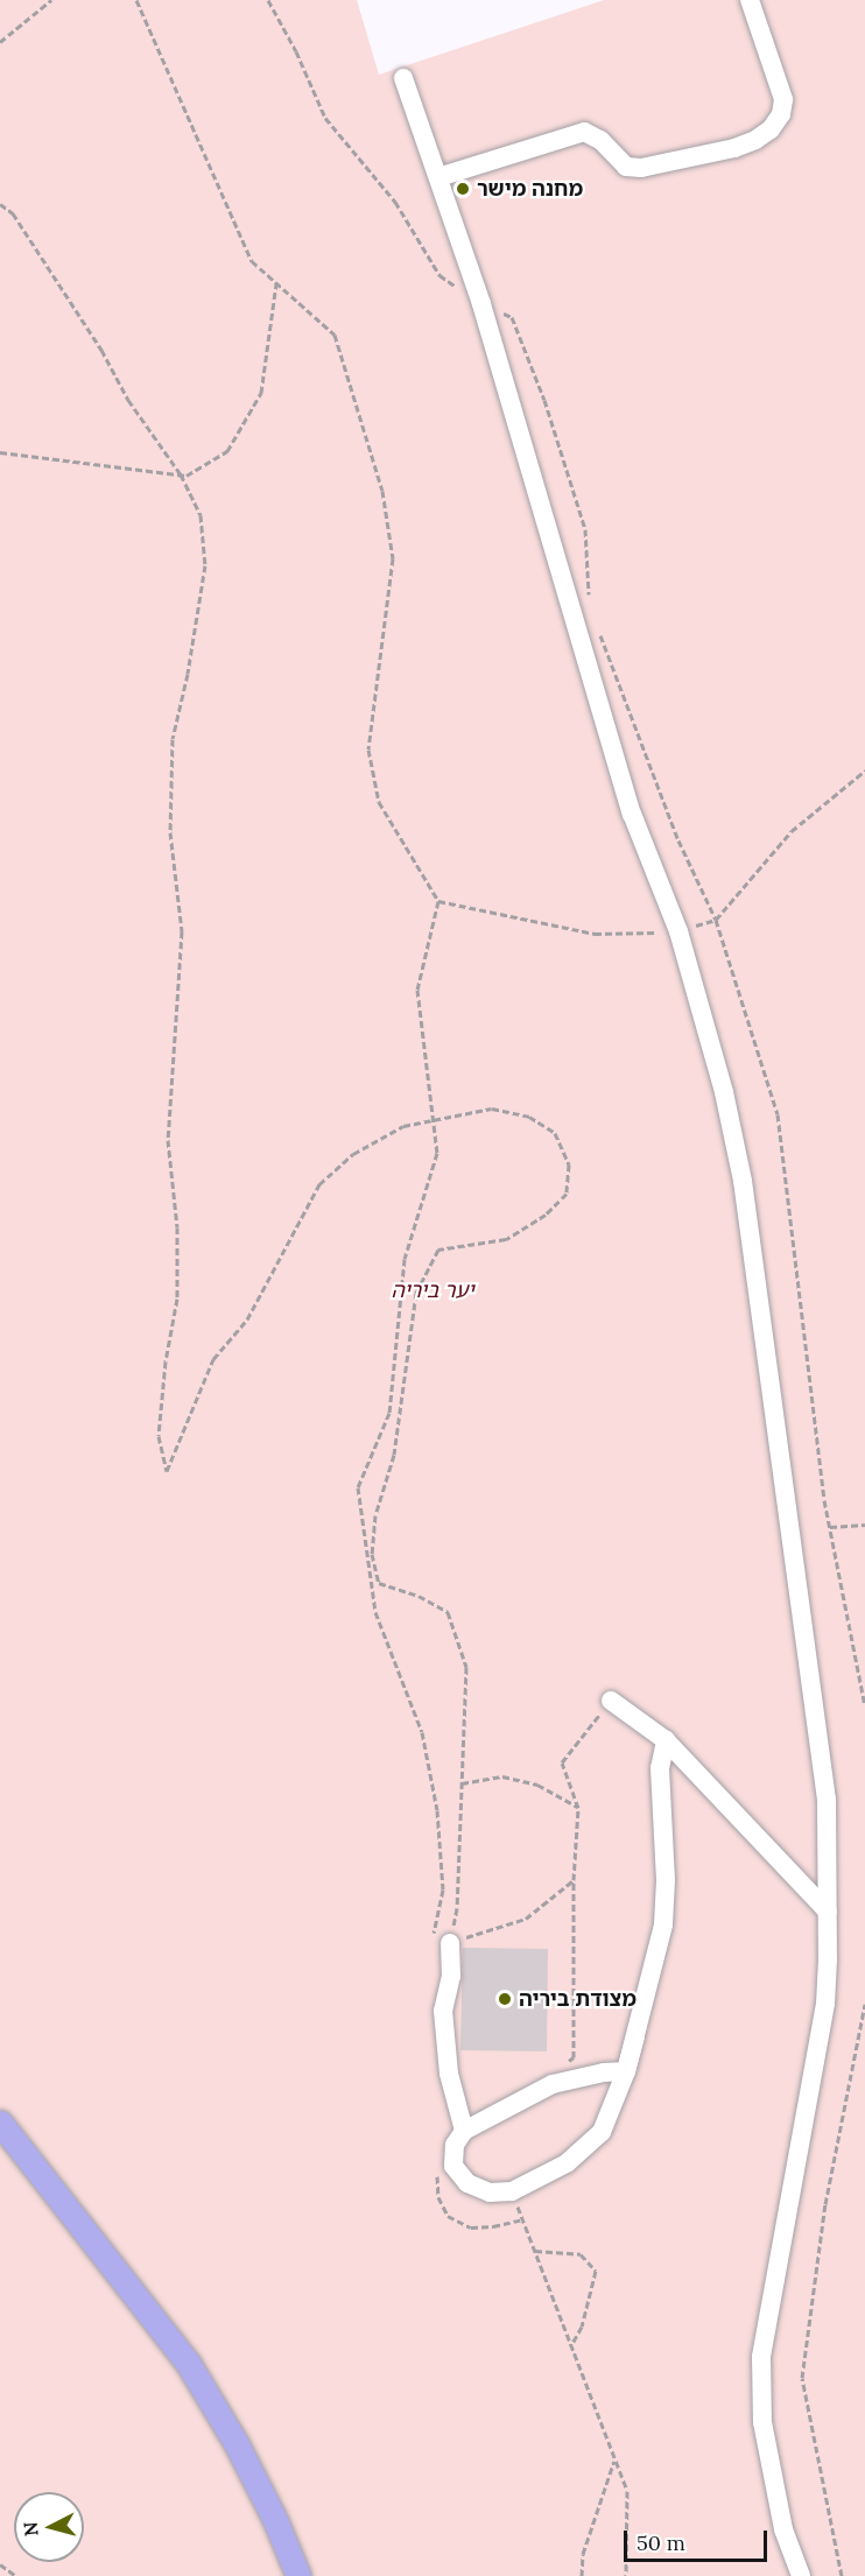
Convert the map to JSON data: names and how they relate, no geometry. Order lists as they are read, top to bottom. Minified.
{"parks":["יער ביריה"],"places":["מחנה מישר","מצודת ביריה"],"scale_bar":"50 m","north":"left"}
